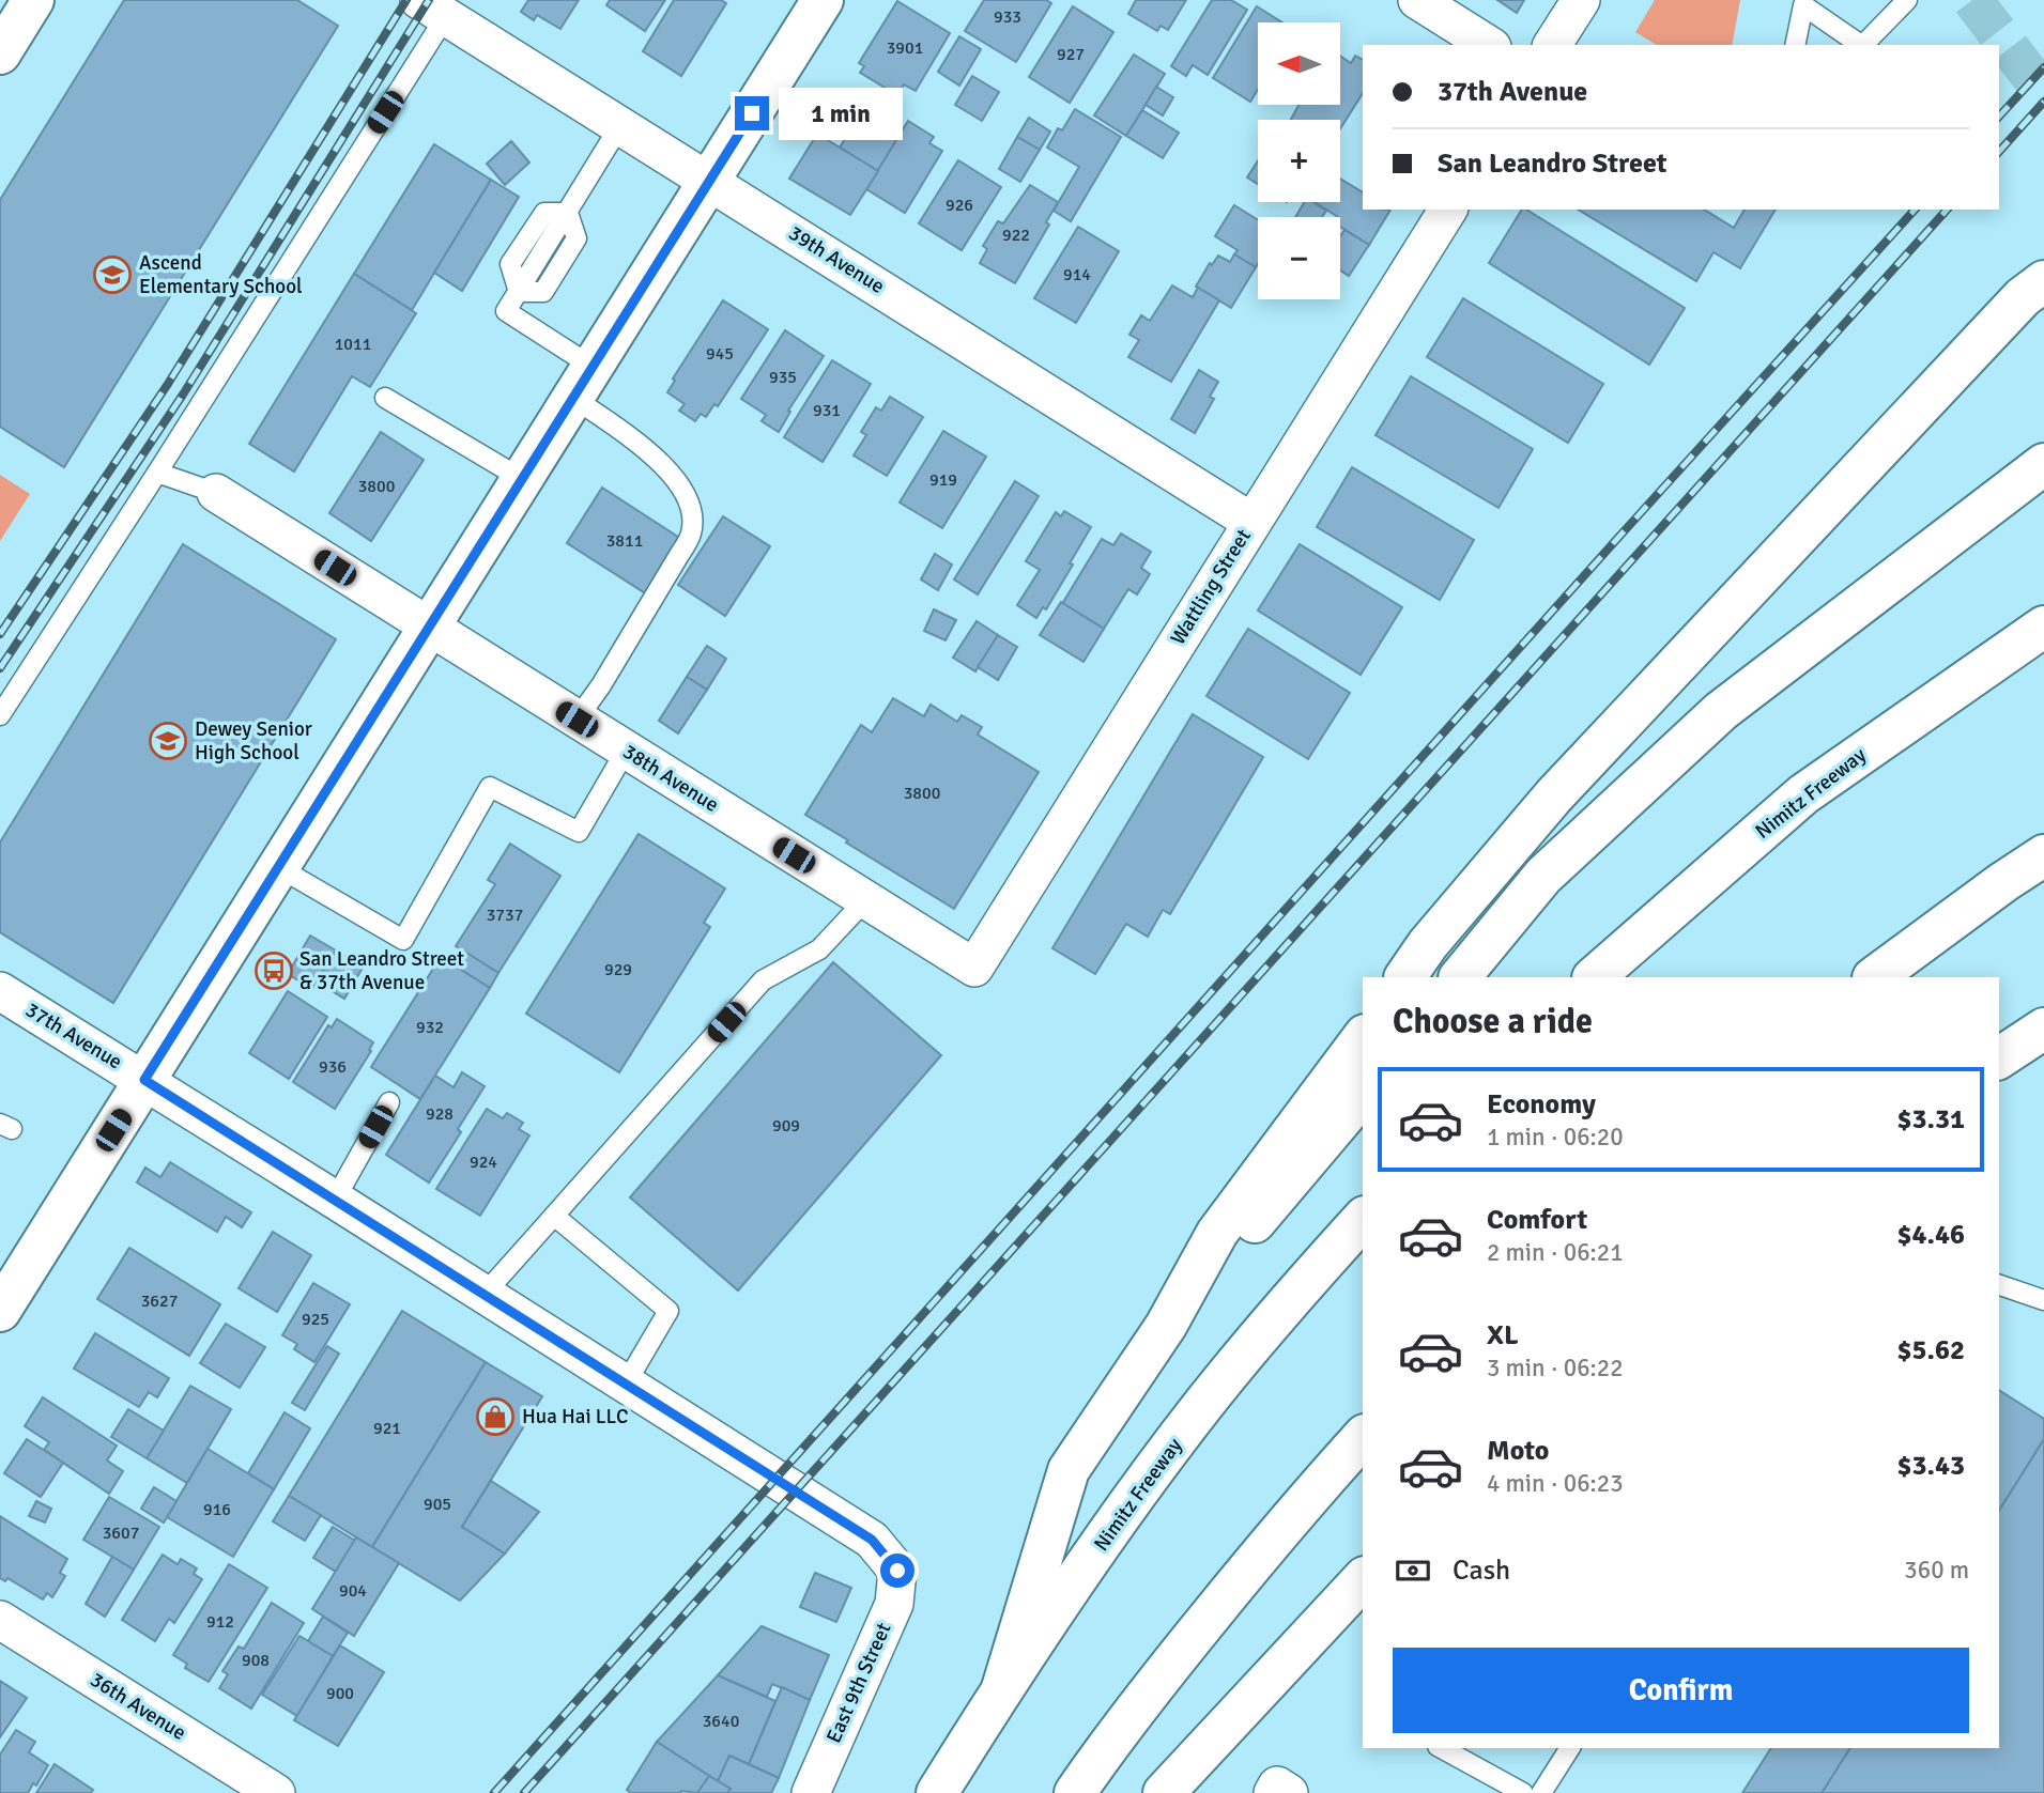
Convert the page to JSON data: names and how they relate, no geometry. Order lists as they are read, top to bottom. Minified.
{"streets":{"main road":["Nimitz Freeway"],"street":["39th Avenue","Wattling Street","38th Avenue","37th Avenue","East 9th Street","36th Avenue"]},"crossings":[["39th Avenue","Wattling Street"],["Wattling Street","38th Avenue"],["37th Avenue","East 9th Street"]],"places":{"school or university":["Ascend Elementary School","Dewey Senior High School"],"bus stop":["San Leandro Street & 37th Avenue"],"shop":["Hua Hai LLC"]},"house_numbers":["933","3901","927","926","922","914","1011","945","935","931","919","3800","3811","3800","3737","929","932","936","928","909","924","3627","925","921","905","916","3607","904","912","908","900","3640"],"north":"left","page":{"map_buttons":["+","−"],"banner":["37th Avenue","San Leandro Street"],"bubble":"1 min","heading":"Choose a ride","list":[{"name":"Economy","note":"1 min · 06:20","value":"$3.31"},{"name":"Comfort","note":"2 min · 06:21","value":"$4.46"},{"name":"XL","note":"3 min · 06:22","value":"$5.62"},{"name":"Moto","note":"4 min · 06:23","value":"$3.43"}],"pay":["Cash","360 m"],"buttons":"Confirm"}}
